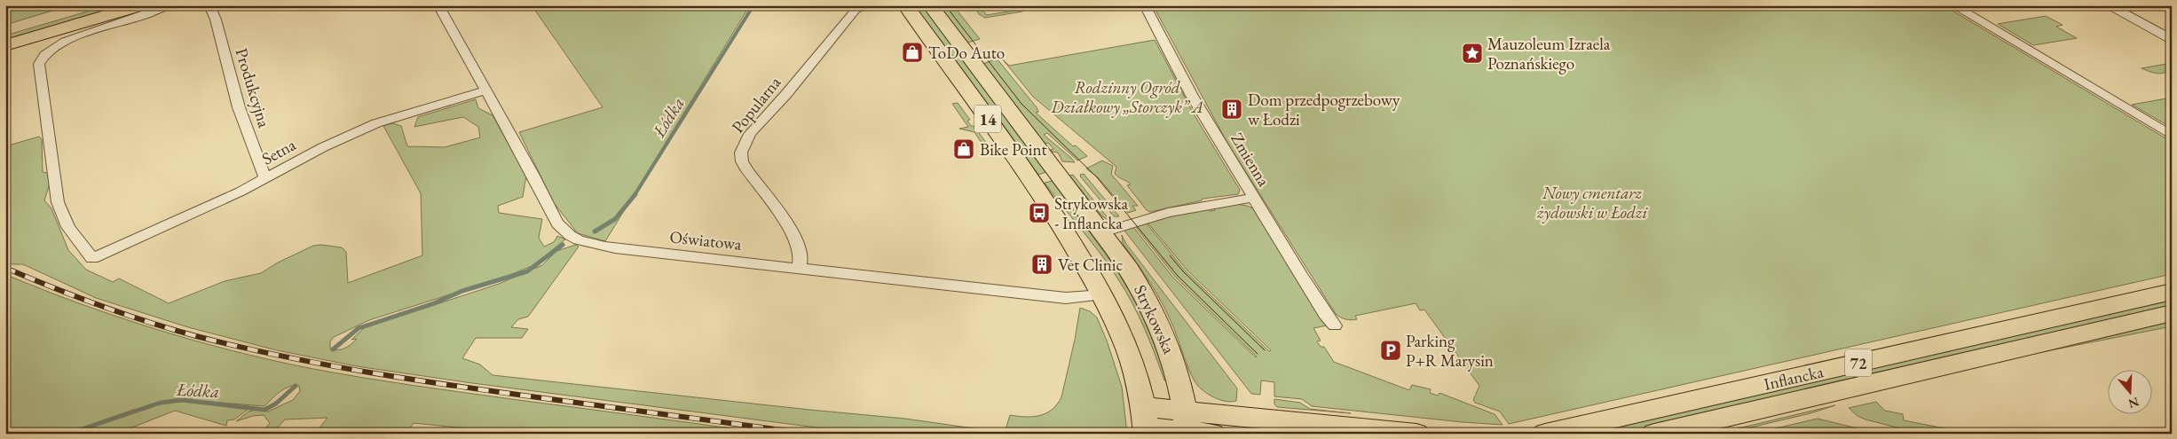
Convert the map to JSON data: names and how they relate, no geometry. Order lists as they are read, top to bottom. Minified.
{"streets":{"main road":["14","Strykowska","72","Inflancka"],"street":["Produkcyjna","Popularna","Setna","Zmienna","Oświatowa"]},"crossings":[["Produkcyjna","Setna"],["Popularna","Oświatowa"],["Setna","Oświatowa"],["Oświatowa","Strykowska"]],"water":["Łódka"],"parks":["Rodzinny Ogród Działkowy „Storczyk” A","Nowy cmentarz żydowski w Łodzi"],"places":{"shop":["ToDo Auto","Bike Point"],"place":["Mauzoleum Izraela Poznańskiego"],"building":["Dom przedpogrzebowy w Łodzi","Vet Clinic"],"bus stop":["Strykowska - Inflancka"],"parking":["Parking P+R Marysin"]},"north":"bottom"}
